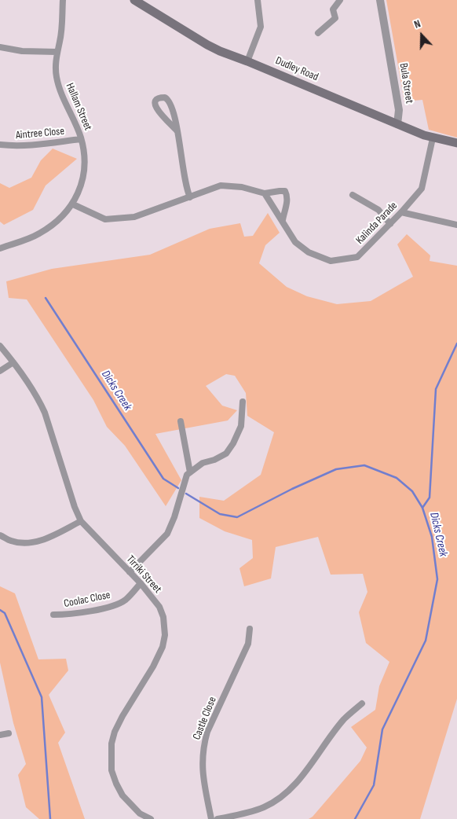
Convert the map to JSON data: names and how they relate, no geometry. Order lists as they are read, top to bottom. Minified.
{"streets":{"main road":["Dudley Road"],"street":["Bula Street","Hallam Street","Aintree Close","Kalinda Parade","Tirriki Street","Coolac Close","Castle Close"]},"crossings":[["Dudley Road","Bula Street"],["Dudley Road","Kalinda Parade"],["Hallam Street","Aintree Close"],["Tirriki Street","Coolac Close"]],"water":["Dicks Creek"],"north":"top"}
